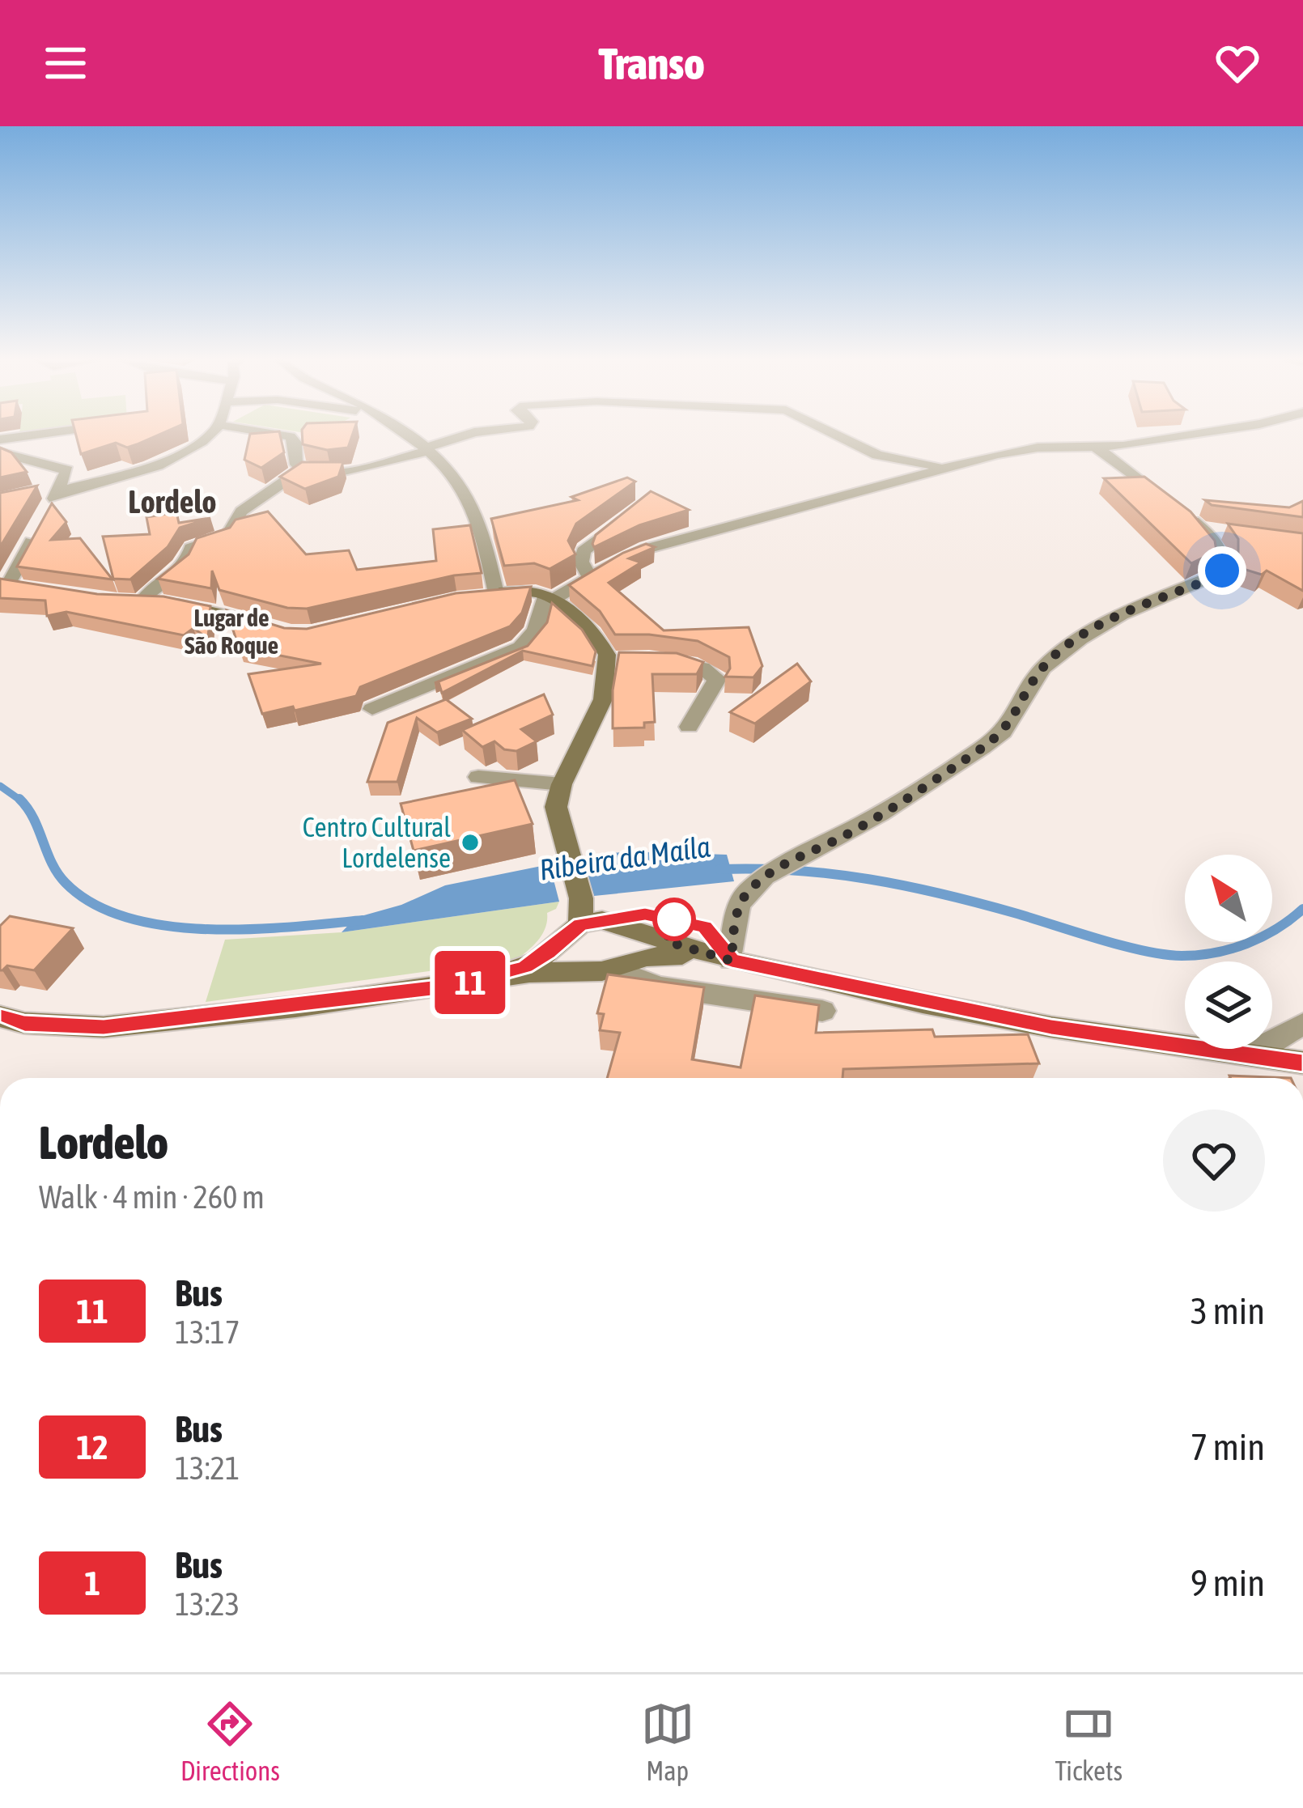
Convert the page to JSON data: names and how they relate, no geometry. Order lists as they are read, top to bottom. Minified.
{"districts":["Lordelo","Lugar de São Roque"],"water":["Ribeira da Maíla"],"places":["Centro Cultural Lordelense"],"lines":["bus line 11"],"north":"top left","page":{"header":"Transo","on_map":"11","heading":["Lordelo","Walk · 4 min · 260 m"],"list":[{"mark":"11","name":"Bus","note":"13:17","value":"3 min"},{"mark":"12","name":"Bus","note":"13:21","value":"7 min"},{"mark":"1","name":"Bus","note":"13:23","value":"9 min"}],"tabs":["Directions","Map","Tickets"]}}
